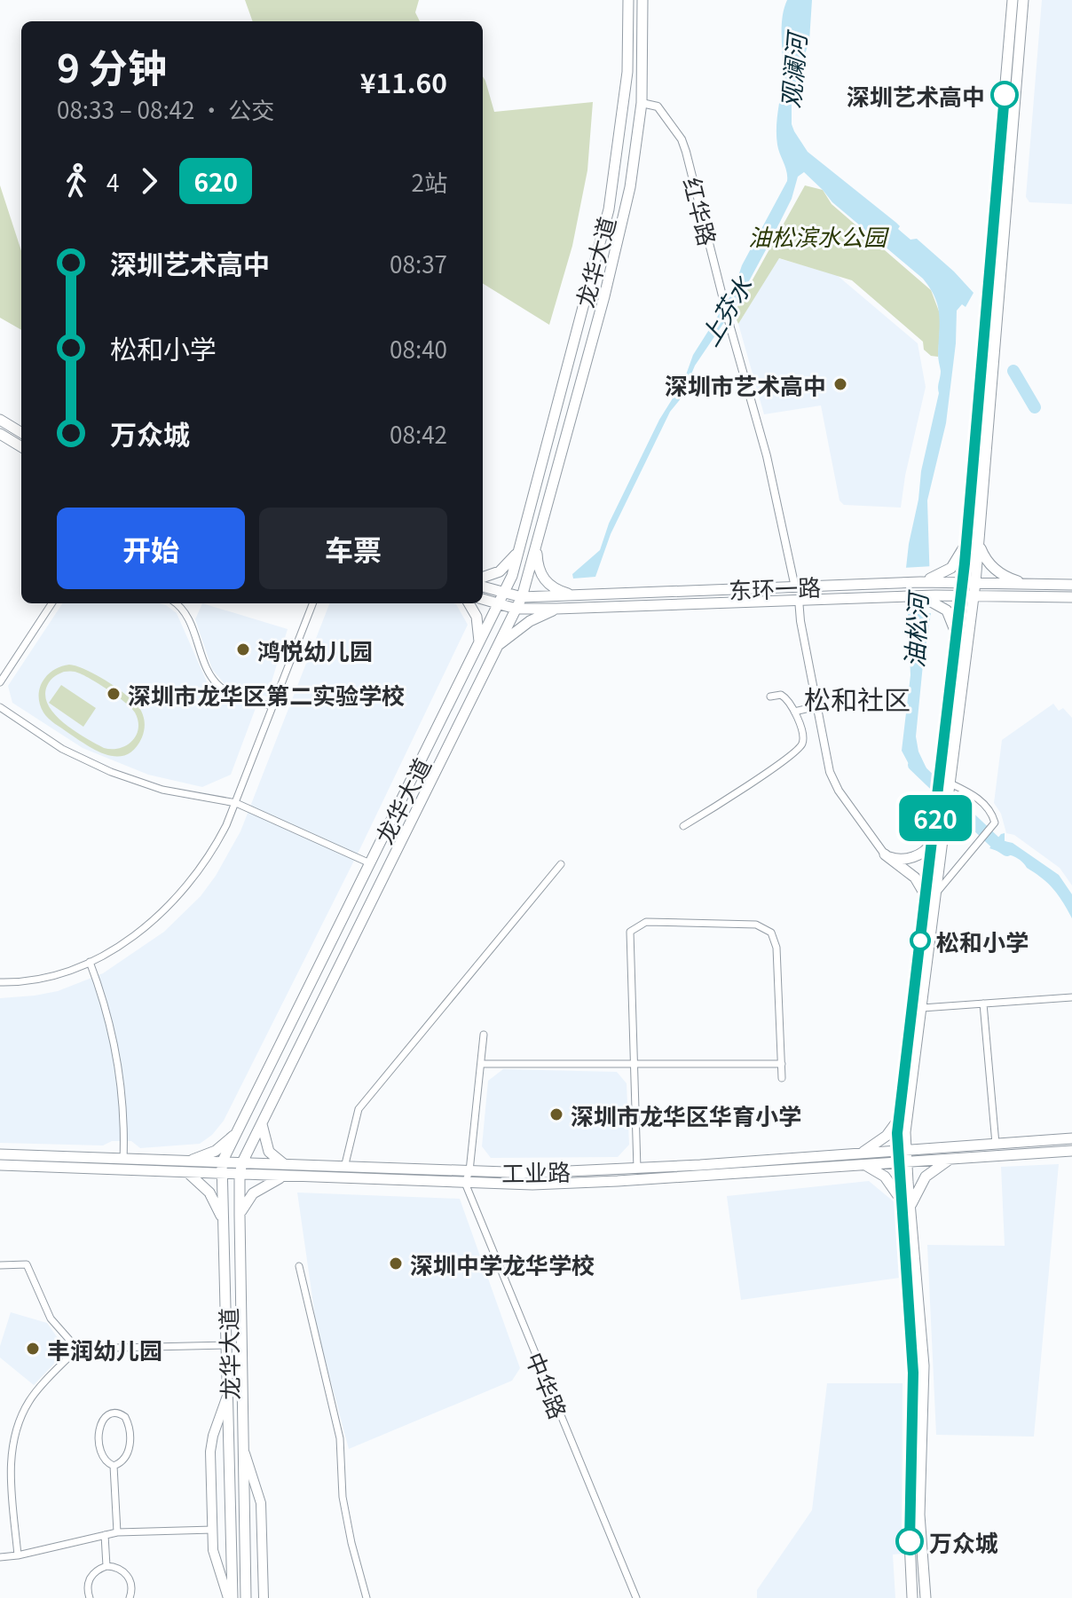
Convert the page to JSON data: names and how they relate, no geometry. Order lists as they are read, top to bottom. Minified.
{"streets":{"main road":["龙华大道","东环一路","工业路"],"street":["红华路","中华路"]},"crossings":[["红华路","龙华大道"],["红华路","东环一路"],["龙华大道","东环一路"],["龙华大道","工业路"],["工业路","中华路"]],"districts":["松和社区"],"water":["观澜河","上芬水","油松河"],"parks":["油松滨水公园"],"places":["深圳艺术高中","深圳市艺术高中","鸿悦幼儿园","深圳市龙华区第二实验学校","松和小学","深圳市龙华区华育小学","深圳中学龙华学校","丰润幼儿园","万众城"],"lines":["bus line 620"],"page":{"on_map":"620","heading":["9 分钟","08:33 – 08:42 · 公交","¥11.60"],"legs":["4","620","2站"],"list":[{"name":"深圳艺术高中","value":"08:37"},{"name":"松和小学","value":"08:40"},{"name":"万众城","value":"08:42"}],"buttons":["开始","车票"]}}
